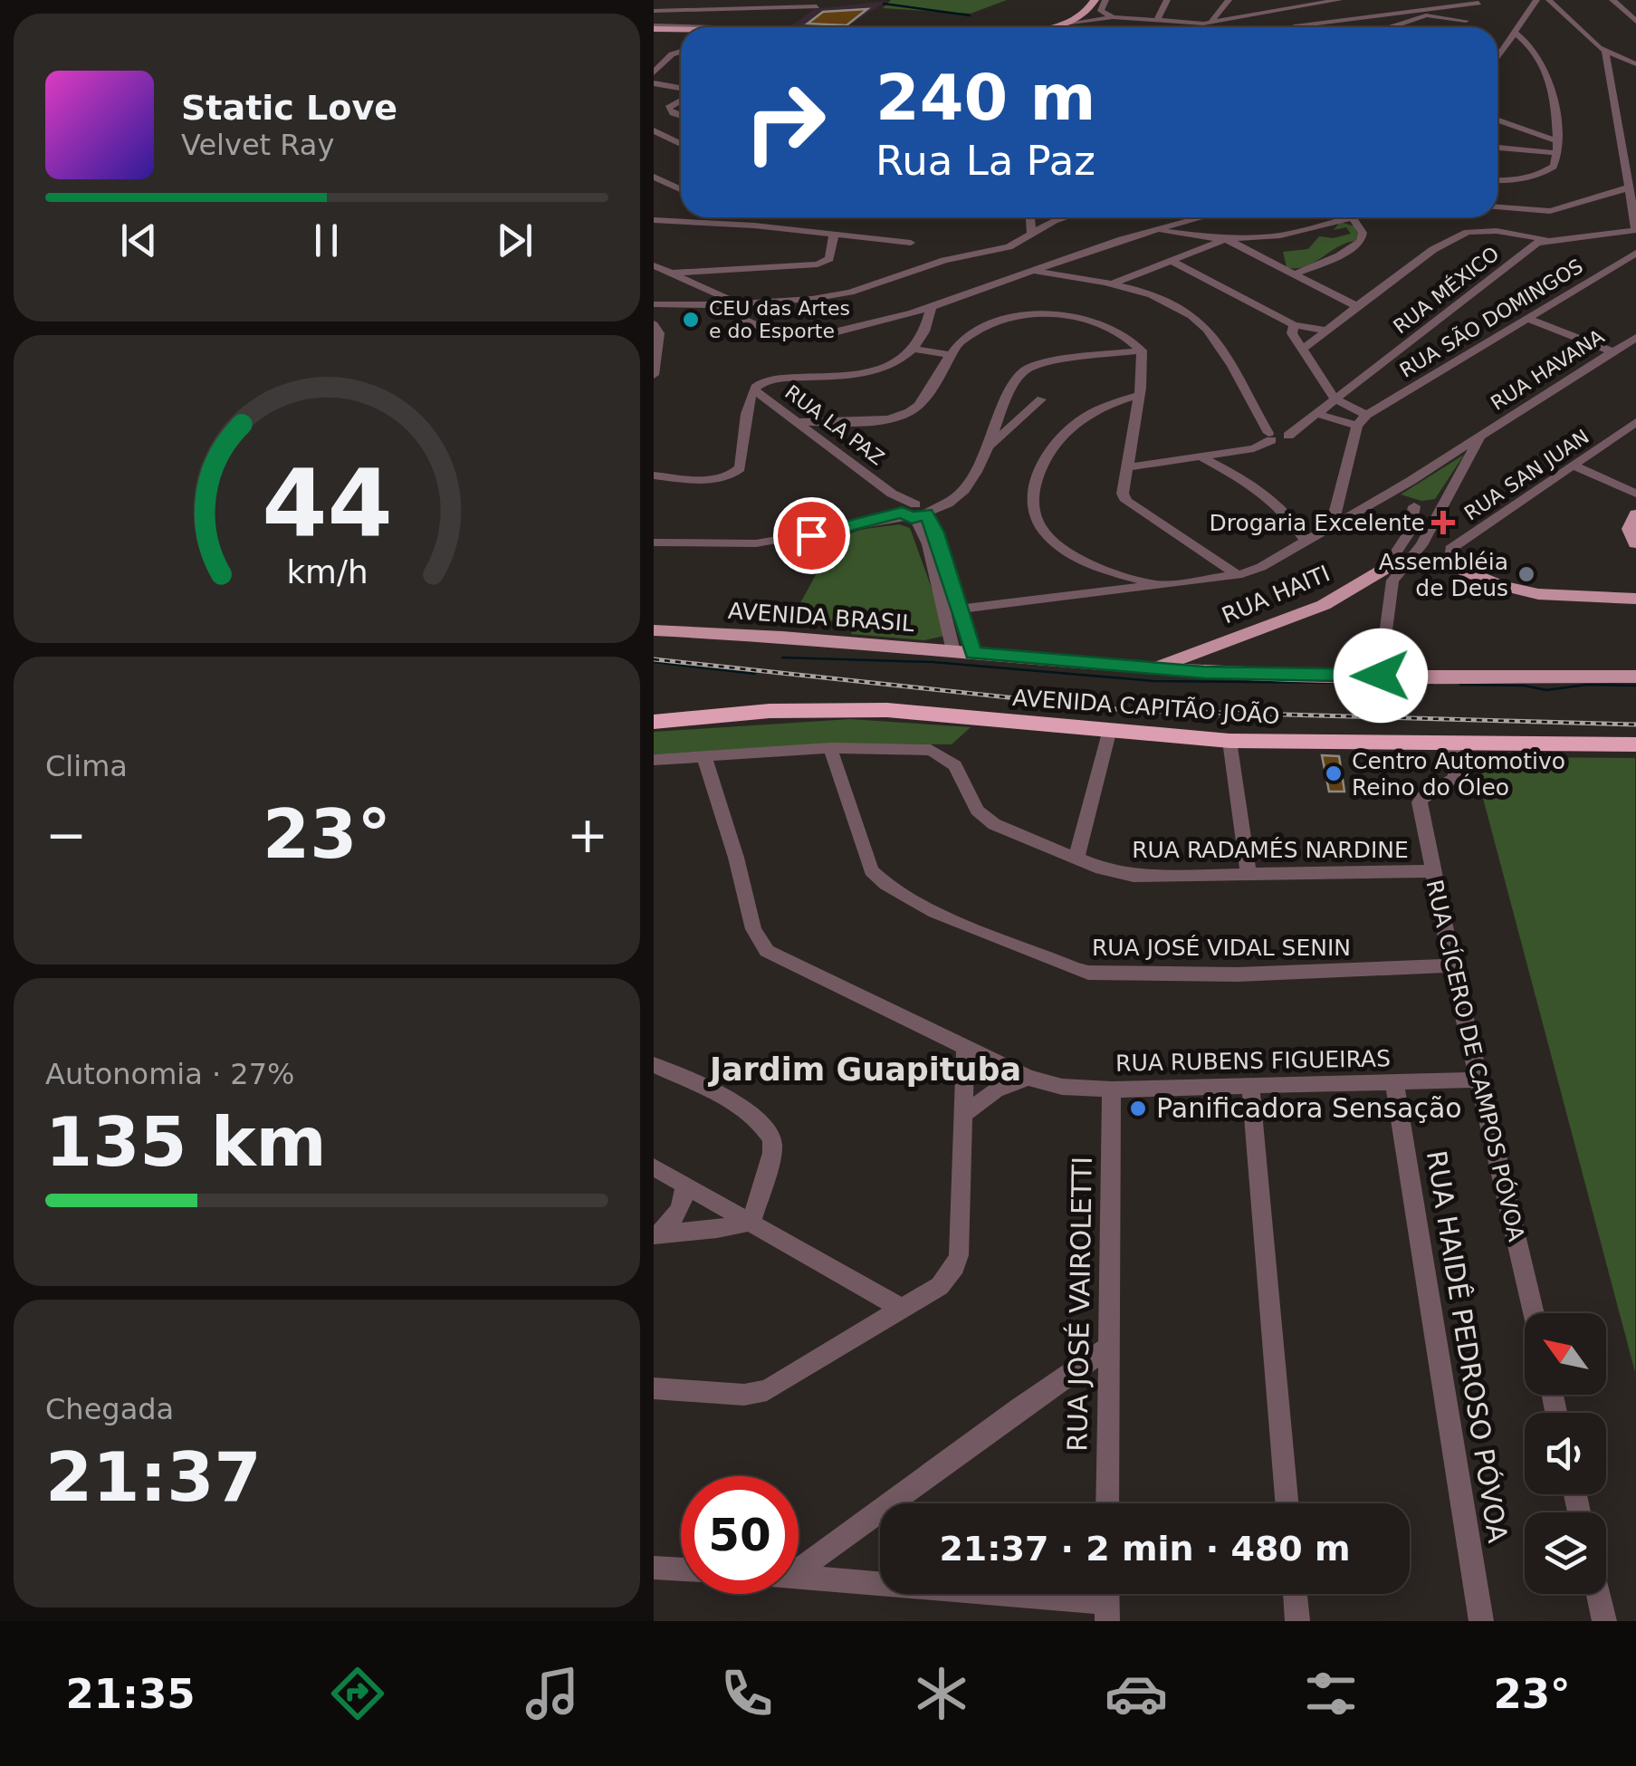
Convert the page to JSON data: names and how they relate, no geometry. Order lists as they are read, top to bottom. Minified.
{"streets":{"highway":["AVENIDA CAPITÃO JOÃO"],"main road":["RUA HAITI","AVENIDA BRASIL"],"street":["RUA MÉXICO","RUA SÃO DOMINGOS","RUA HAVANA","RUA LA PAZ","RUA SAN JUAN","RUA RADAMÉS NARDINE","RUA JOSÉ VIDAL SENIN","RUA RUBENS FIGUEIRAS","RUA CÍCERO DE CAMPOS PÓVOA","RUA JOSÉ VAIROLETTI","RUA HAIDÊ PEDROSO PÓVOA"]},"crossings":[["RUA HAVANA","RUA LA PAZ"],["RUA HAVANA","RUA HAITI"],["RUA HAVANA","AVENIDA BRASIL"],["RUA LA PAZ","AVENIDA BRASIL"],["RUA SAN JUAN","RUA HAITI"],["RUA HAITI","AVENIDA BRASIL"],["AVENIDA CAPITÃO JOÃO","RUA CÍCERO DE CAMPOS PÓVOA"],["RUA RADAMÉS NARDINE","RUA JOSÉ VIDAL SENIN"],["RUA RADAMÉS NARDINE","RUA CÍCERO DE CAMPOS PÓVOA"],["RUA JOSÉ VIDAL SENIN","RUA CÍCERO DE CAMPOS PÓVOA"],["RUA RUBENS FIGUEIRAS","RUA CÍCERO DE CAMPOS PÓVOA"],["RUA RUBENS FIGUEIRAS","RUA JOSÉ VAIROLETTI"],["RUA RUBENS FIGUEIRAS","RUA HAIDÊ PEDROSO PÓVOA"]],"districts":["Jardim Guapituba"],"places":{"other":["CEU das Artes e do Esporte","Assembléia de Deus","Centro Automotivo Reino do Óleo","Panificadora Sensação"],"health":["Drogaria Excelente"]},"north":"top left","page":{"turn":["240 m","Rua La Paz"],"song":["Static Love","Velvet Ray"],"tile":["Clima",["Autonomia · 27%","135 km"],["Chegada","21:37"]],"heat":["−","23°","+"],"limit":"50","trip":"21:37 · 2 min · 480 m","tabs":["21:35","23°"],"gauge":["44","km/h"]}}
